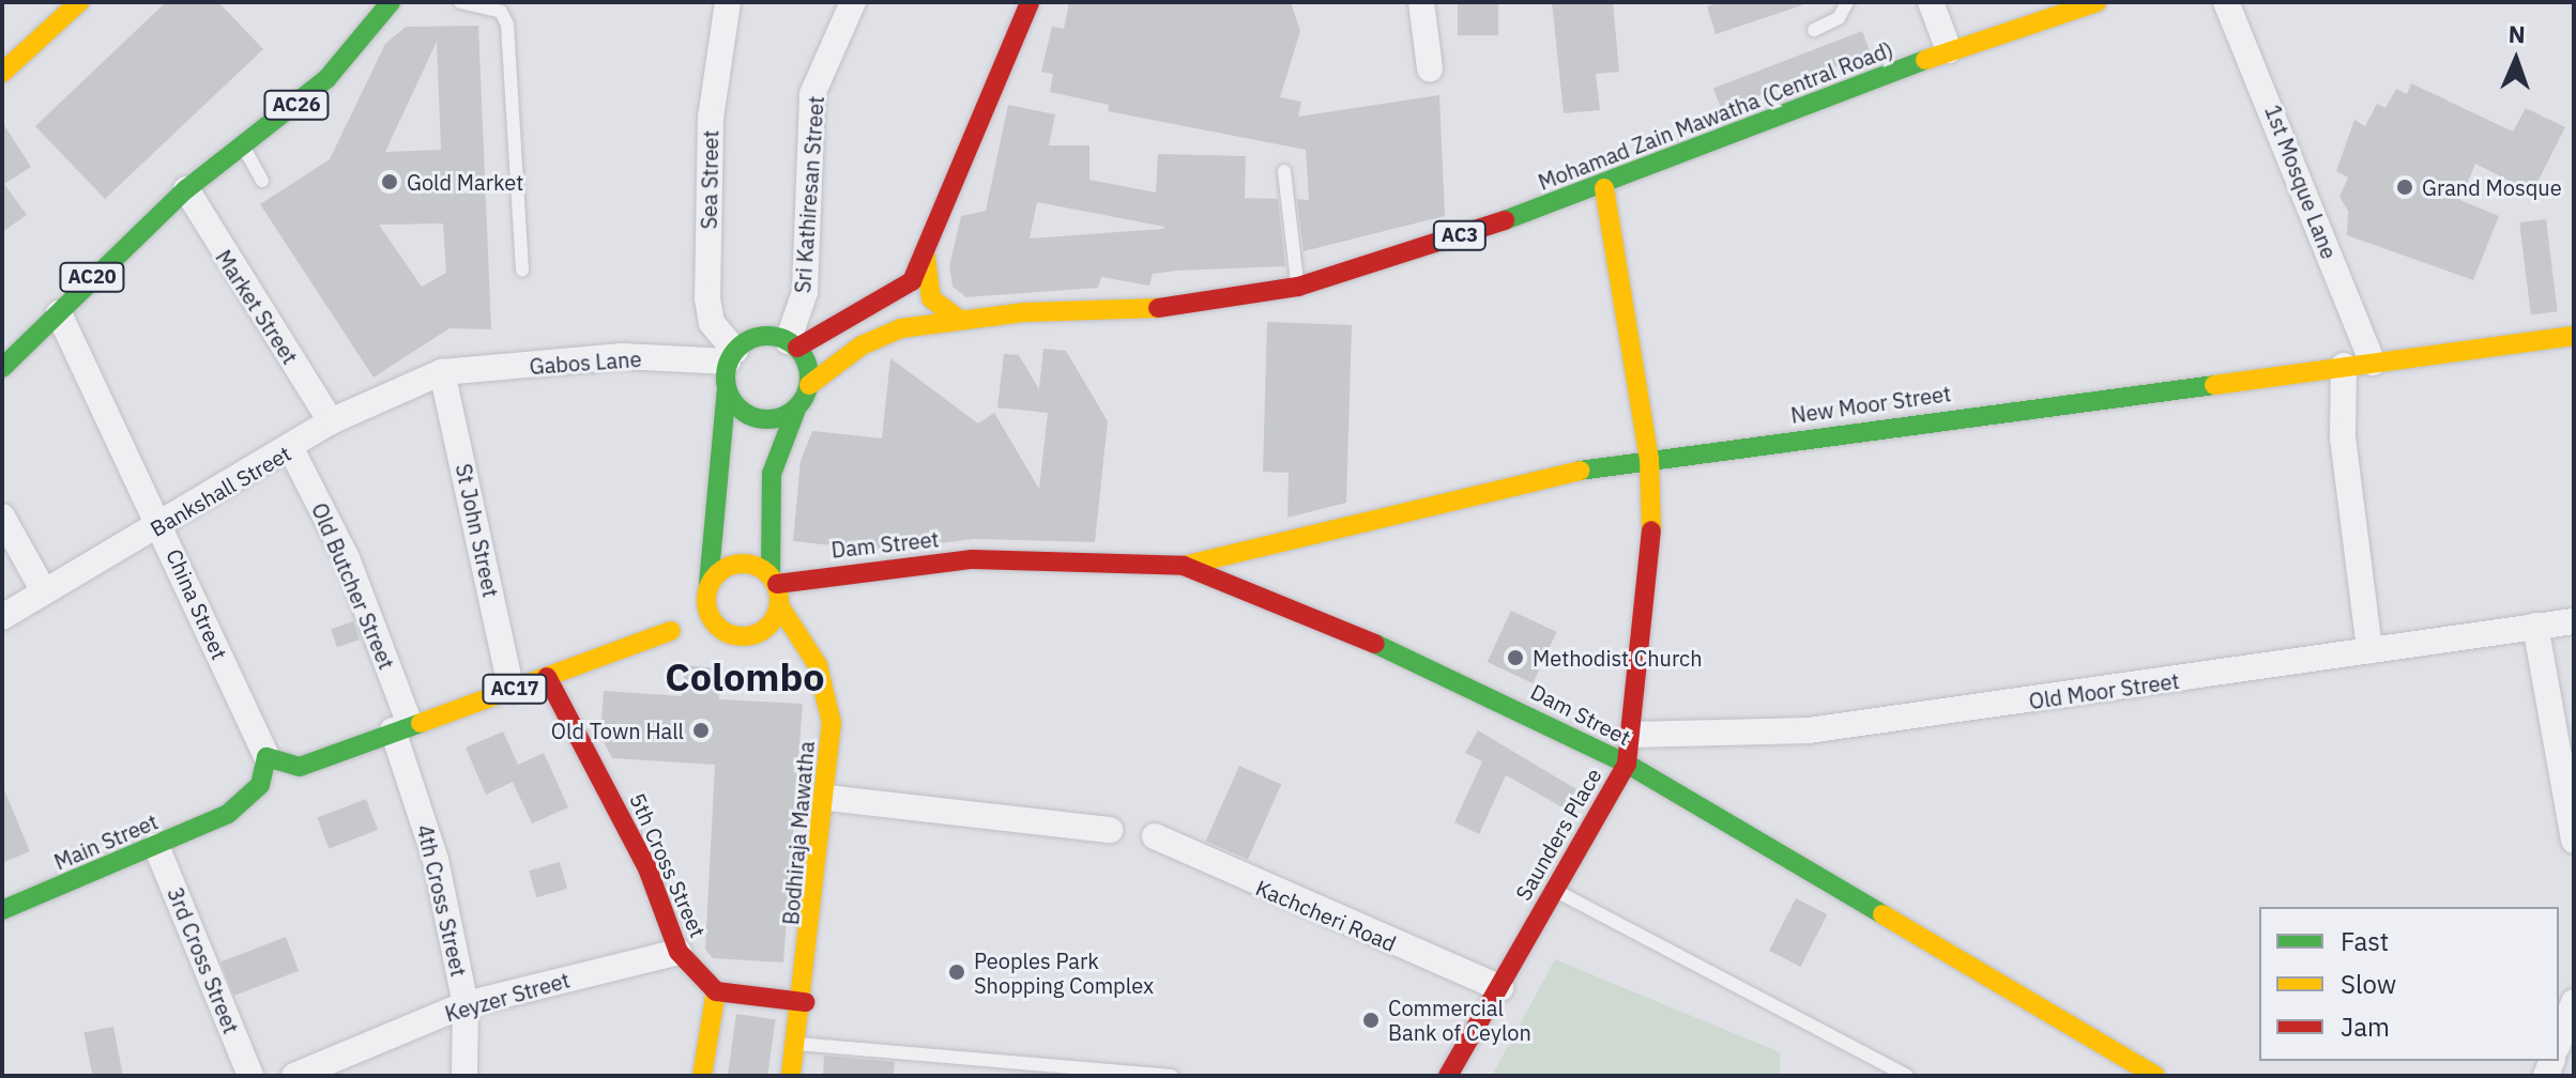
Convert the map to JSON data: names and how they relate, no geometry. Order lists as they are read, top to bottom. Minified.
{"streets":{"main road":["AC26","Mohamad Zain Mawatha (Central Road)","AC3","AC20","New Moor Street","Dam Street","AC17","Bodhiraja Mawatha","Saunders Place","Main Street","5th Cross Street"],"street":["Sea Street","1st Mosque Lane","Sri Kathiresan Street","Market Street","Gabos Lane","Bankshall Street","St John Street","Old Butcher Street","China Street","Old Moor Street","4th Cross Street","Kachcheri Road","3rd Cross Street","Keyzer Street"]},"crossings":[["AC26","AC20"],["AC26","Market Street"],["Mohamad Zain Mawatha (Central Road)","Sea Street"],["Mohamad Zain Mawatha (Central Road)","Sri Kathiresan Street"],["Mohamad Zain Mawatha (Central Road)","Gabos Lane"],["Mohamad Zain Mawatha (Central Road)","Saunders Place"],["Sea Street","Sri Kathiresan Street"],["Sea Street","Gabos Lane"],["1st Mosque Lane","New Moor Street"],["Sri Kathiresan Street","Gabos Lane"],["AC20","Market Street"],["AC20","China Street"],["Market Street","Bankshall Street"],["Gabos Lane","Bankshall Street"],["Gabos Lane","St John Street"],["New Moor Street","Dam Street"],["New Moor Street","Saunders Place"],["Bankshall Street","St John Street"],["Bankshall Street","Old Butcher Street"],["Bankshall Street","China Street"],["St John Street","Main Street"],["Dam Street","Bodhiraja Mawatha"],["Dam Street","Saunders Place"],["Dam Street","Main Street"],["Old Butcher Street","Main Street"],["Old Butcher Street","4th Cross Street"],["China Street","Main Street"],["Old Moor Street","Saunders Place"],["Bodhiraja Mawatha","Main Street"],["Saunders Place","Kachcheri Road"],["Main Street","5th Cross Street"],["Main Street","4th Cross Street"],["Main Street","3rd Cross Street"],["5th Cross Street","Keyzer Street"],["4th Cross Street","Keyzer Street"]],"districts":["Colombo"],"places":["Gold Market","Grand Mosque","Methodist Church","Old Town Hall","Peoples Park Shopping Complex","Commercial Bank of Ceylon"],"legend":["Fast","Slow","Jam"],"north":"top"}
